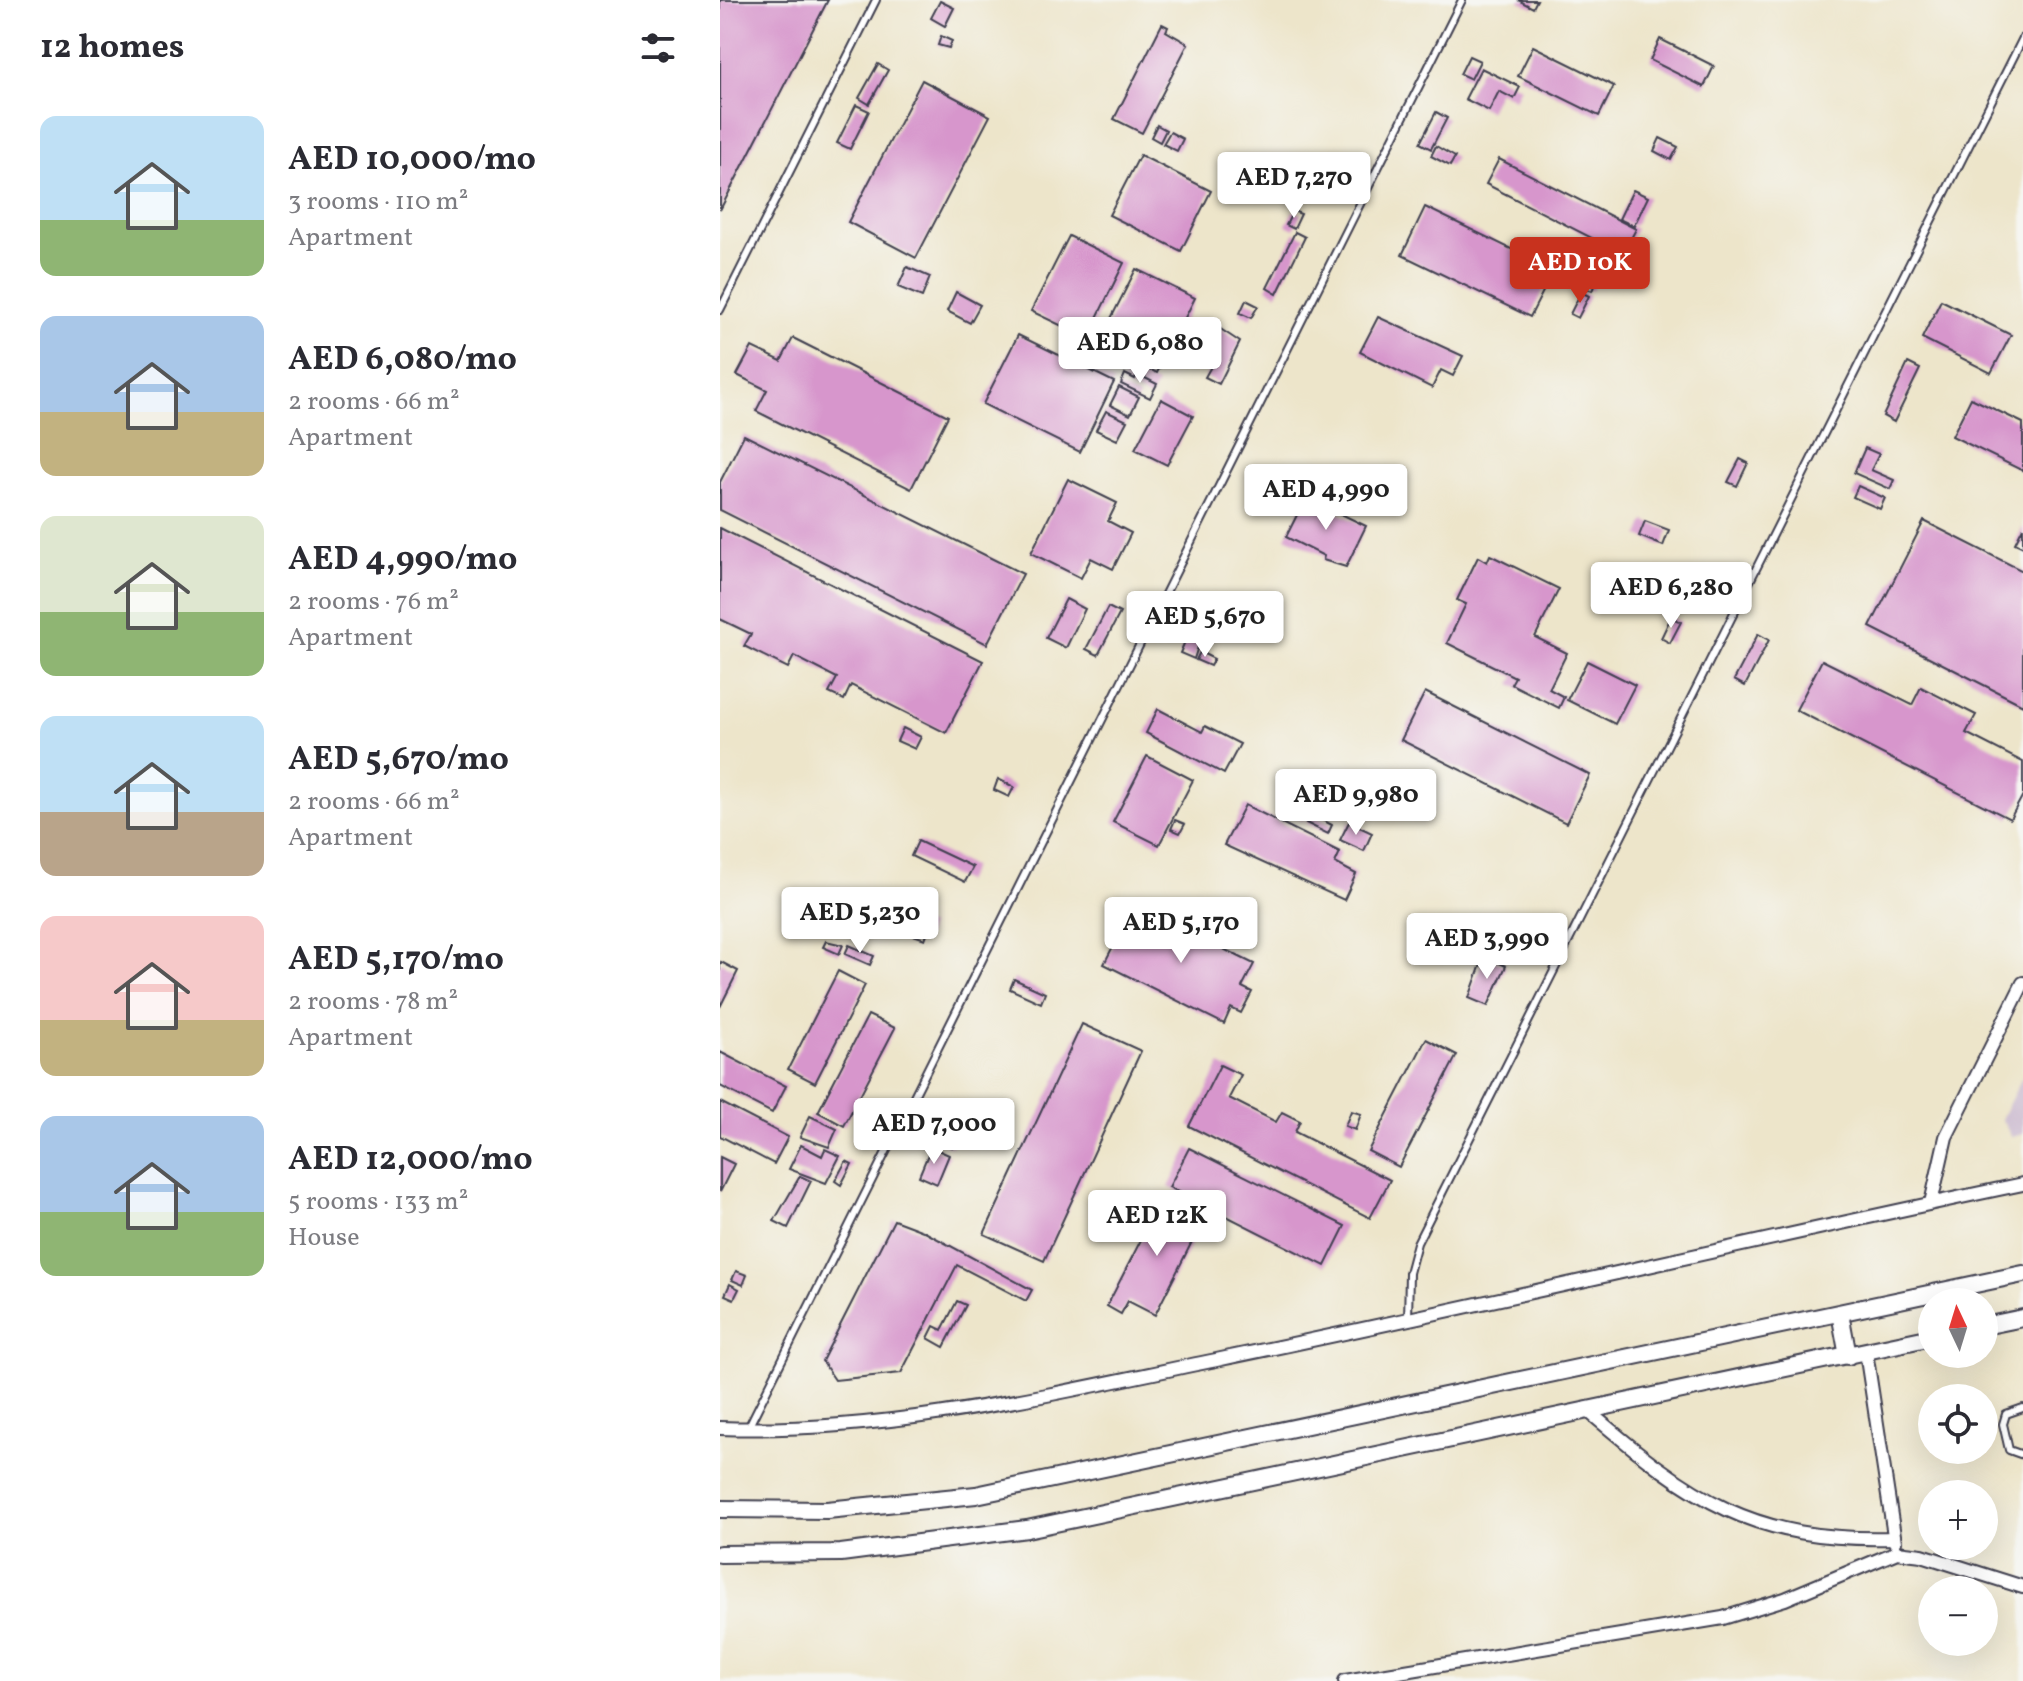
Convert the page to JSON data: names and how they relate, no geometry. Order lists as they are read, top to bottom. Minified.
{"north":"top","page":{"heading":"12 homes","list":[{"name":"AED 10,000/mo","note":"3 rooms · 110 m² · Apartment"},{"name":"AED 6,080/mo","note":"2 rooms · 66 m² · Apartment"},{"name":"AED 4,990/mo","note":"2 rooms · 76 m² · Apartment"},{"name":"AED 5,670/mo","note":"2 rooms · 66 m² · Apartment"},{"name":"AED 5,170/mo","note":"2 rooms · 78 m² · Apartment"},{"name":"AED 12,000/mo","note":"5 rooms · 133 m² · House"}],"price":["AED 7,270","AED 10K","AED 6,080","AED 4,990","AED 6,280","AED 5,670","AED 9,980","AED 5,230","AED 5,170","AED 3,990","AED 7,000","AED 12K"],"map_buttons":["+","−"]}}
